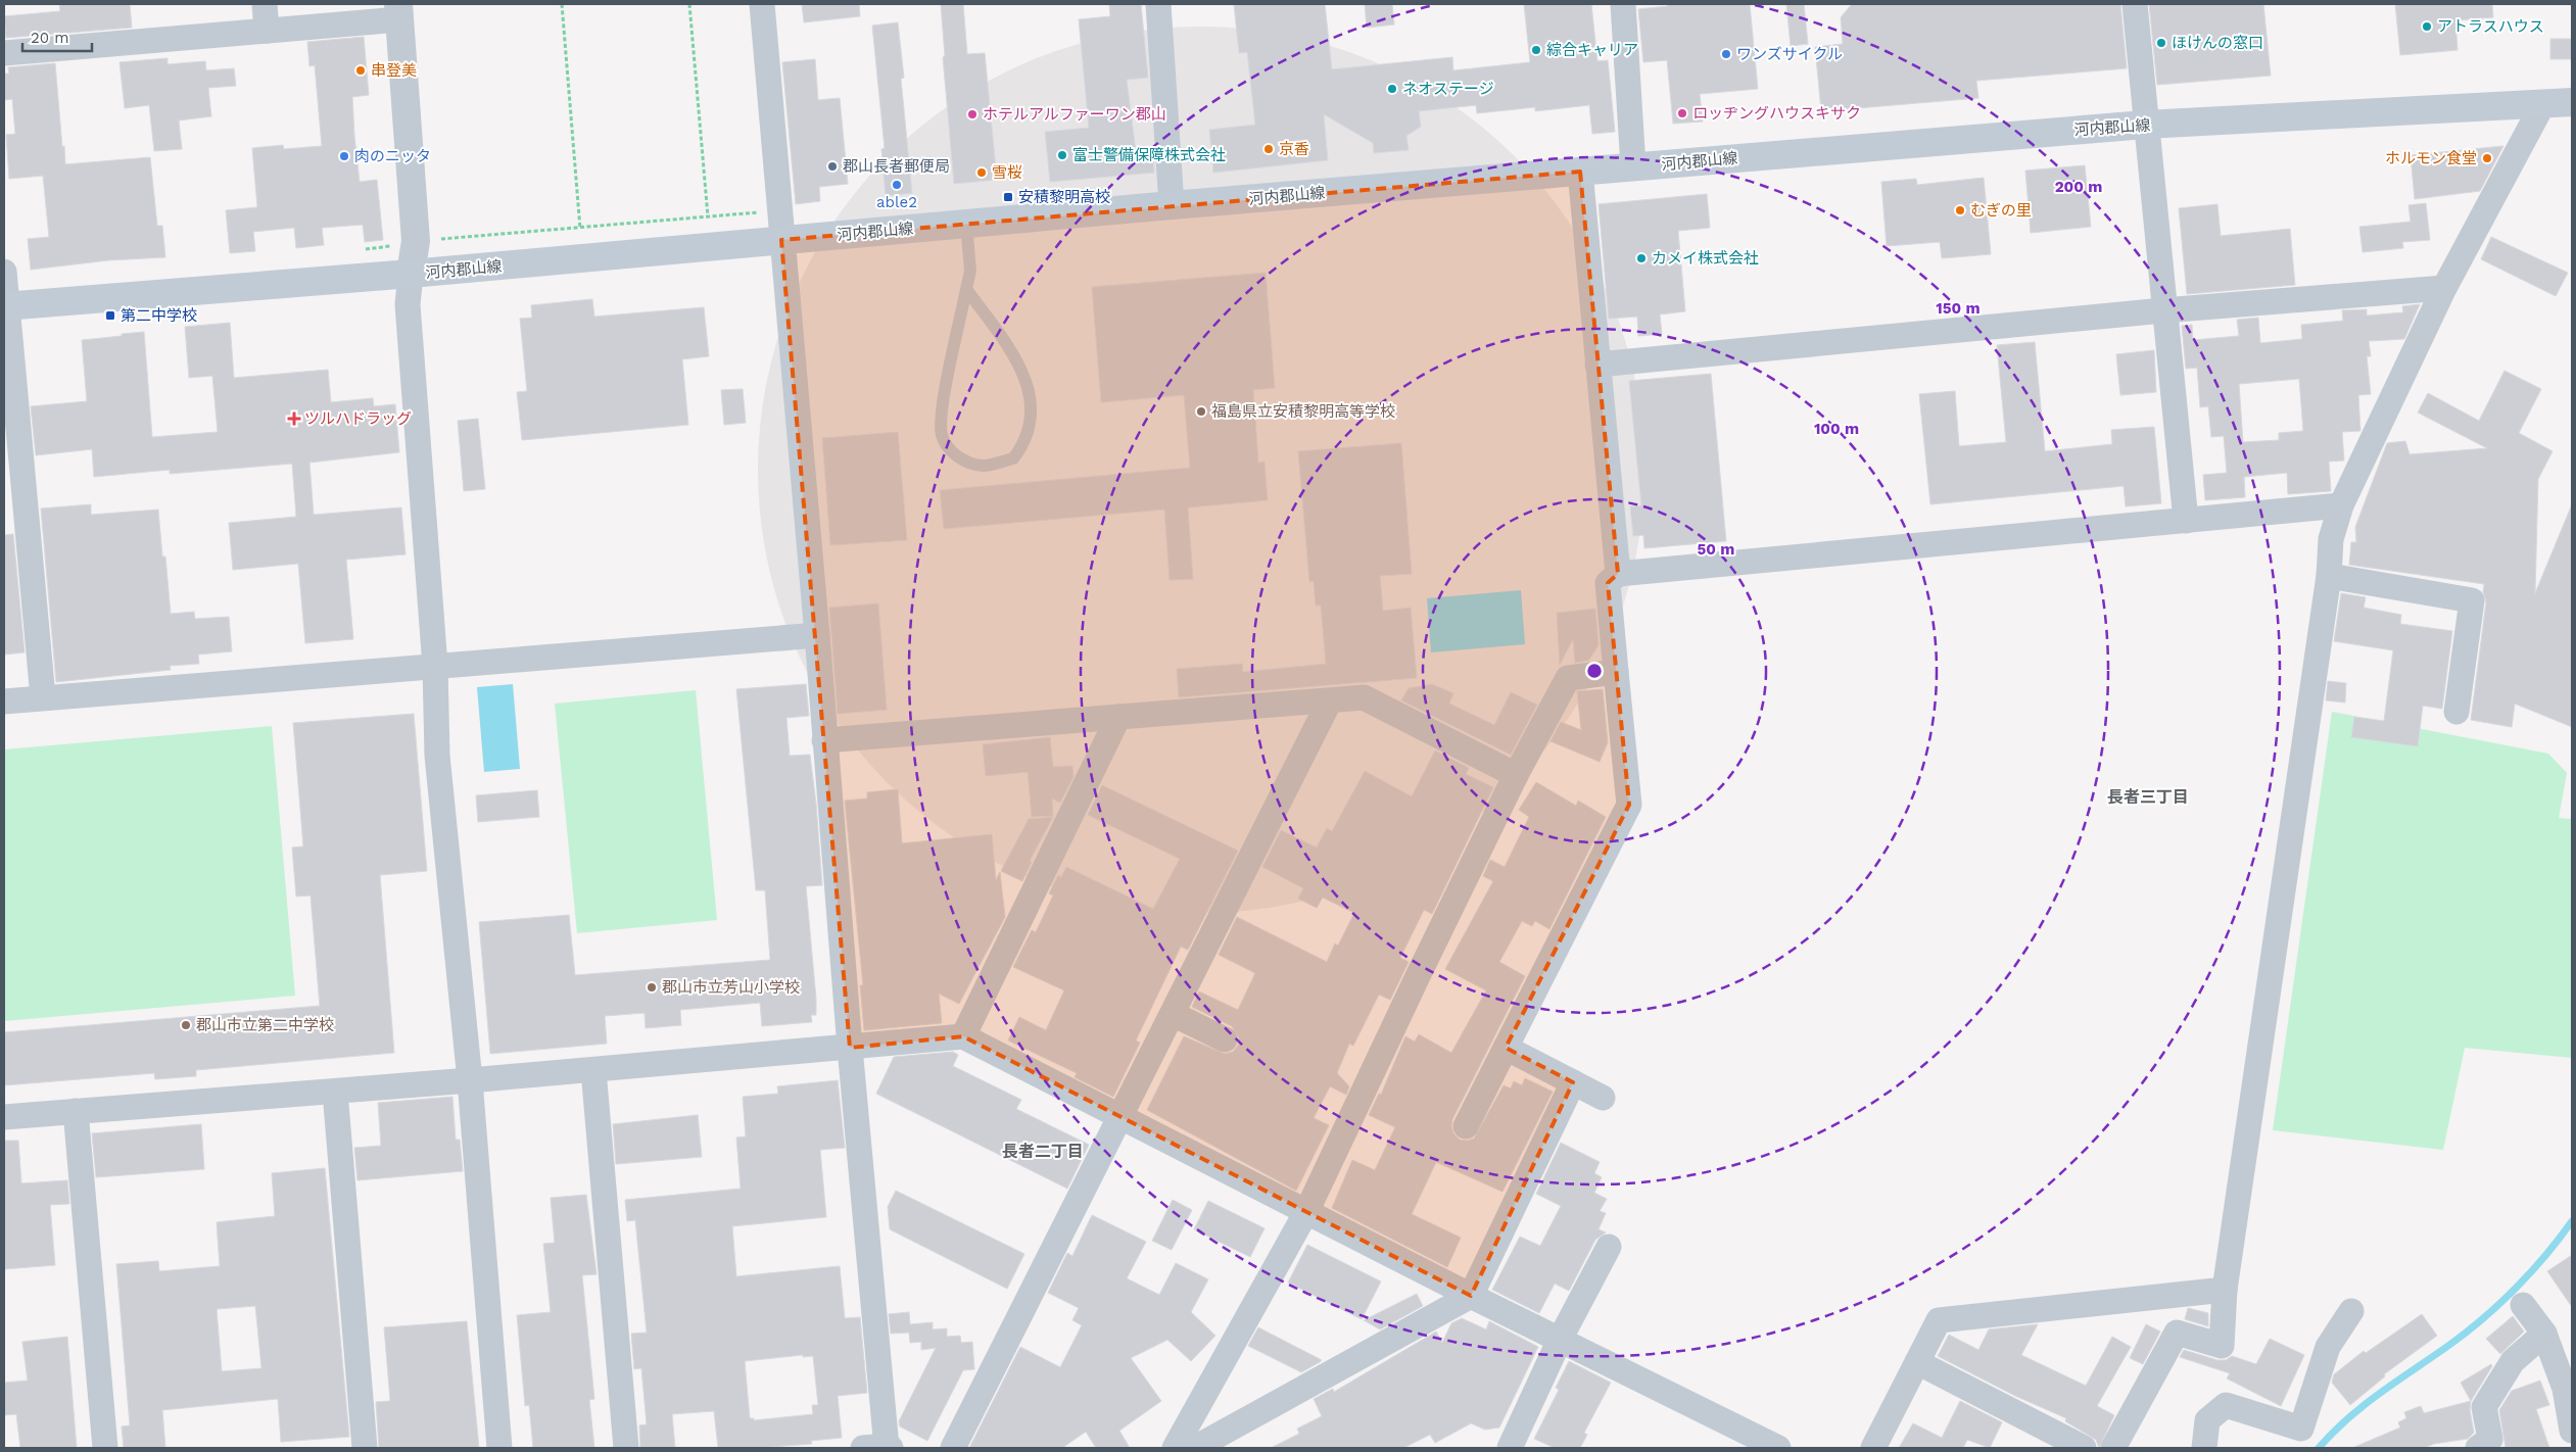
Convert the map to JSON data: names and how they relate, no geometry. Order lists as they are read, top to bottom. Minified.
{"streets":{"main road":["河内郡山線"]},"districts":["長者三丁目","長者二丁目"],"places":{"other":["アトラスハウス","ほけんの窓口","綜合キャリア","ワンズサイクル","串登美","ネオステージ","ロッヂングハウスキサク","ホテルアルファーワン郡山","京香","富士警備保障株式会社","肉のニッタ","ホルモン食堂","郡山長者郵便局","雪桜","able2","むぎの里","カメイ株式会社","福島県立安積黎明高等学校","郡山市立芳山小学校","郡山市立第二中学校"],"transit":["安積黎明高校","第二中学校"],"health":["ツルハドラッグ"]},"scale_bar":"20 m","rings":["200 m","150 m","100 m","50 m"]}
